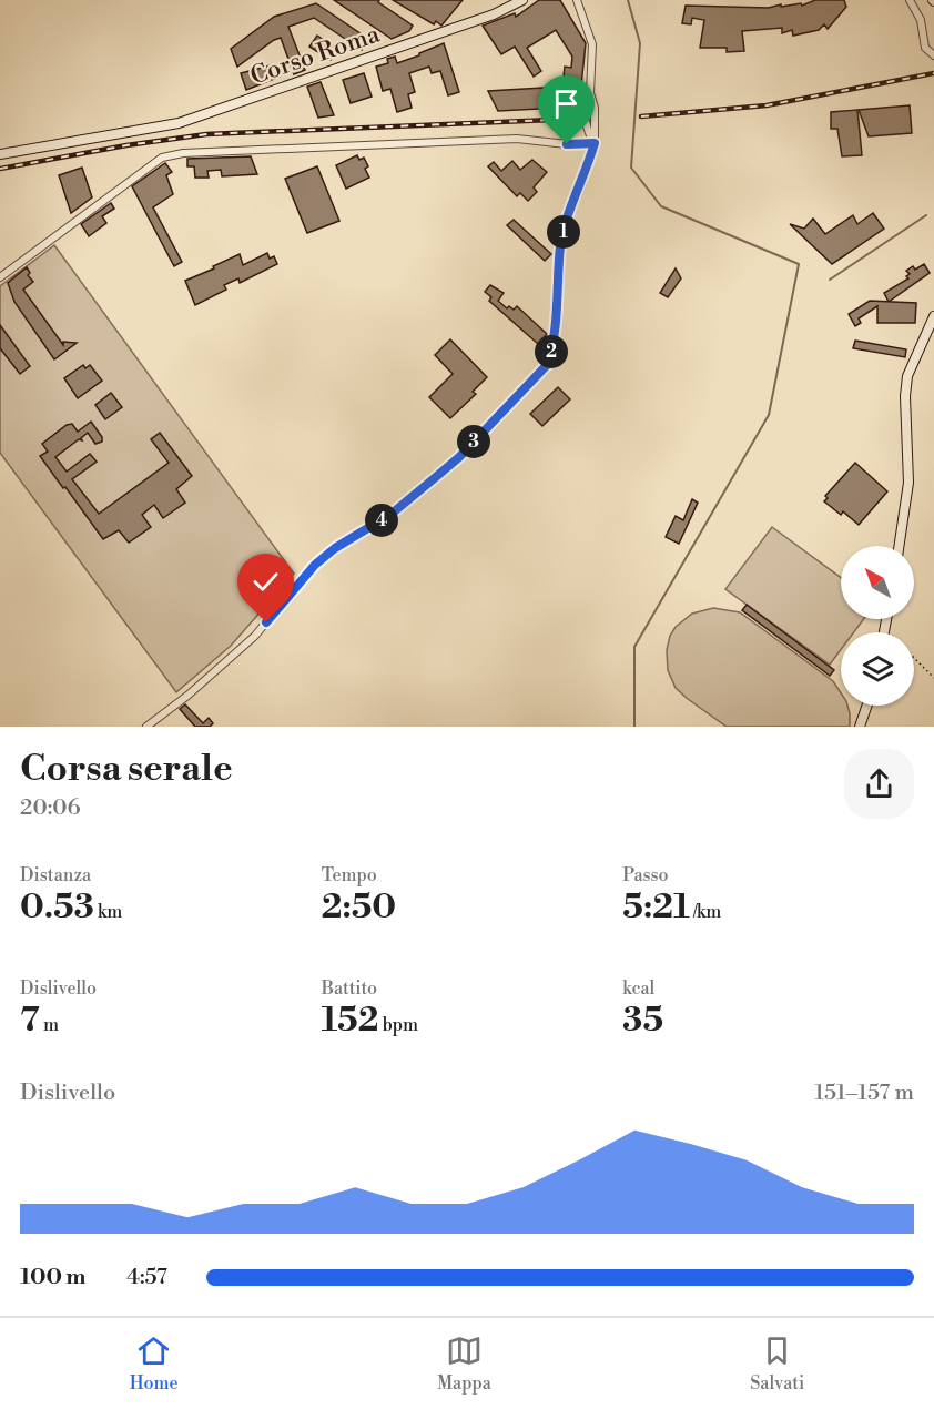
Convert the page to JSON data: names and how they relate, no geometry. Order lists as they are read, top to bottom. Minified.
{"streets":{"main road":["Corso Roma"]},"north":"top left","page":{"pins":["1","2","3","4"],"heading":["Corsa serale","20:06"],"stats":[["Distanza","0.53 km"],["Tempo","2:50"],["Passo","5:21 /km"],["Dislivello","7 m"],["Battito","152 bpm"],["kcal","35"]],"chart":["Dislivello","151–157 m"],"list":[{"name":"100 m","note":"4:57"}],"tabs":["Home","Mappa","Salvati"]}}
